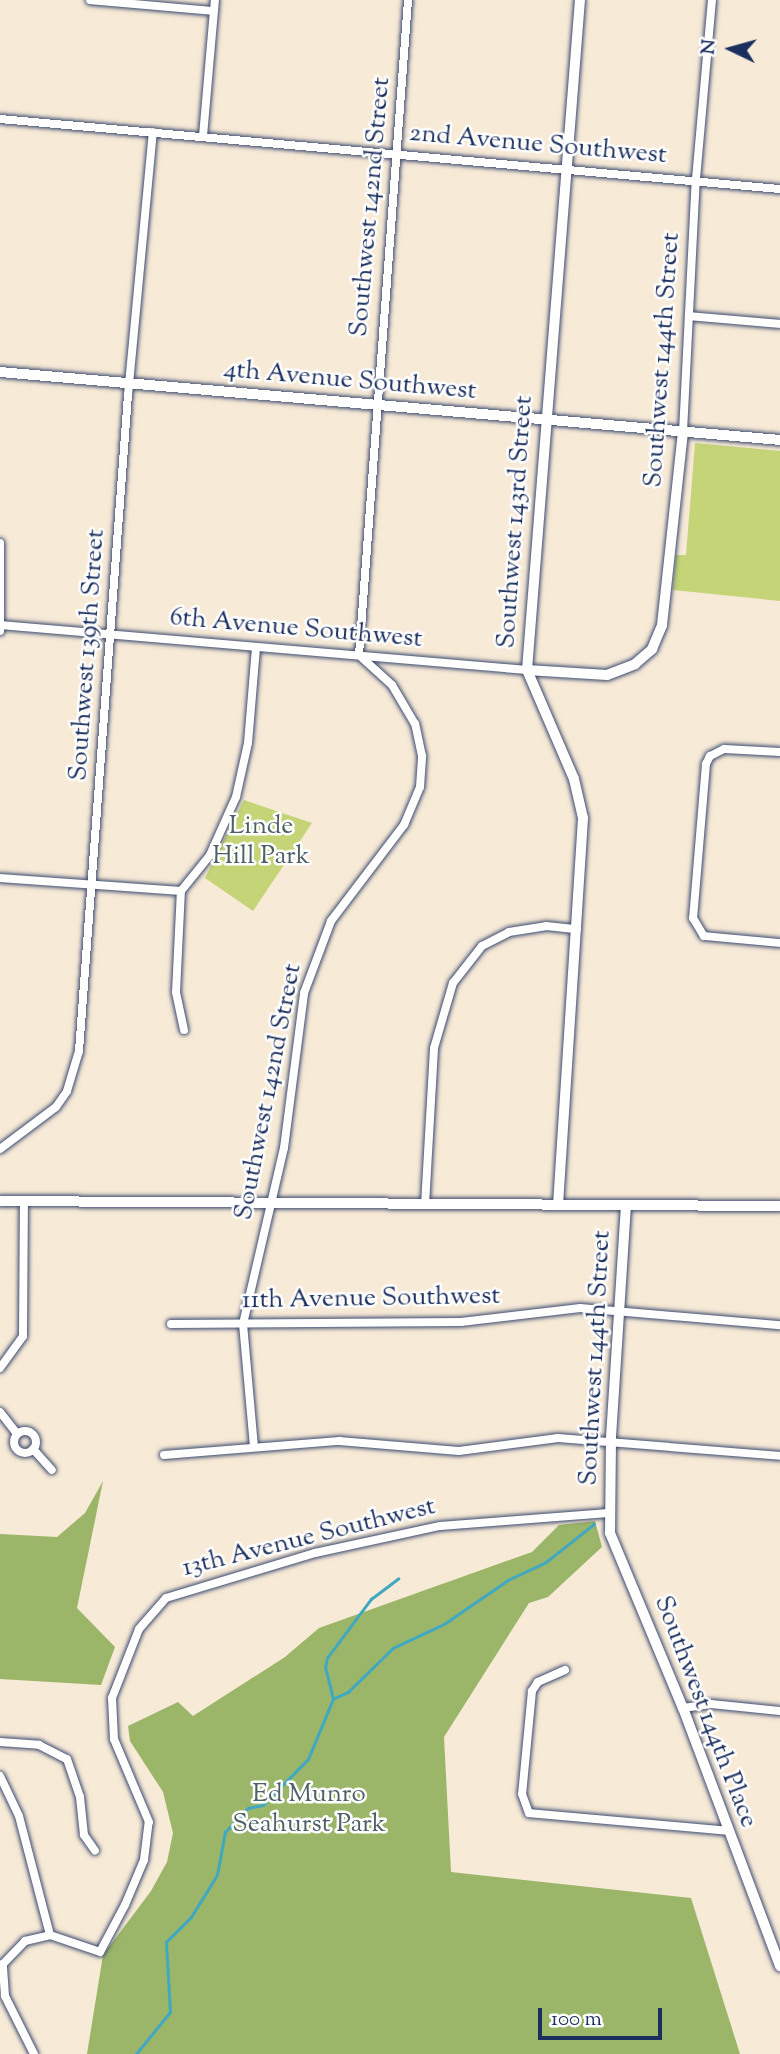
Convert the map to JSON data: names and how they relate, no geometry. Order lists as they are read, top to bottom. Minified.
{"streets":{"street":["2nd Avenue Southwest","Southwest 142nd Street","Southwest 144th Street","4th Avenue Southwest","Southwest 143rd Street","6th Avenue Southwest","Southwest 139th Street","11th Avenue Southwest","13th Avenue Southwest","Southwest 144th Place"]},"crossings":[["2nd Avenue Southwest","Southwest 142nd Street"],["2nd Avenue Southwest","Southwest 144th Street"],["2nd Avenue Southwest","Southwest 143rd Street"],["2nd Avenue Southwest","Southwest 139th Street"],["Southwest 142nd Street","4th Avenue Southwest"],["Southwest 142nd Street","6th Avenue Southwest"],["Southwest 142nd Street","11th Avenue Southwest"],["Southwest 144th Street","4th Avenue Southwest"],["Southwest 144th Street","6th Avenue Southwest"],["Southwest 144th Street","11th Avenue Southwest"],["Southwest 144th Street","13th Avenue Southwest"],["Southwest 144th Street","Southwest 144th Place"],["4th Avenue Southwest","Southwest 143rd Street"],["4th Avenue Southwest","Southwest 139th Street"],["Southwest 143rd Street","6th Avenue Southwest"],["6th Avenue Southwest","Southwest 139th Street"],["13th Avenue Southwest","Southwest 144th Place"]],"parks":["Linde Hill Park","Ed Munro Seahurst Park"],"scale_bar":"100 m","north":"left"}
